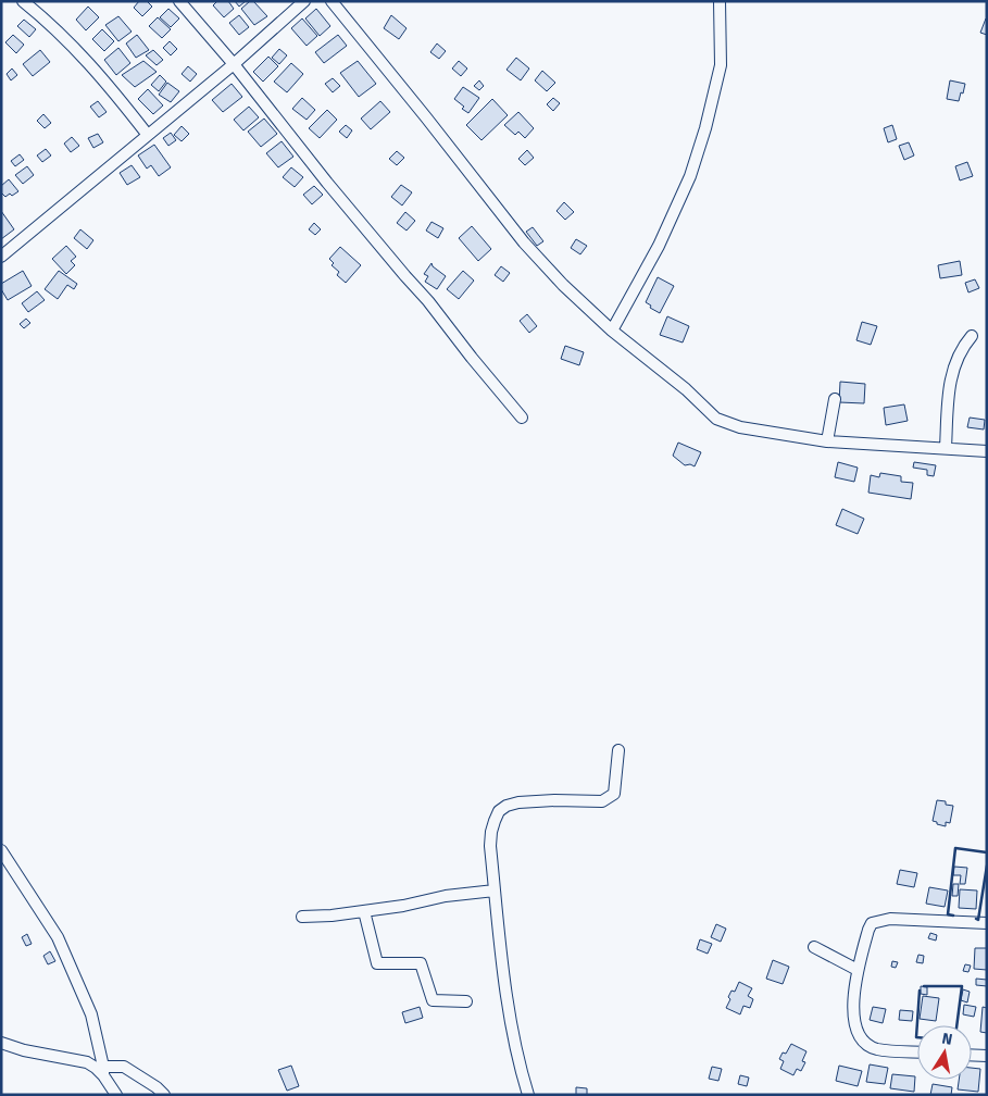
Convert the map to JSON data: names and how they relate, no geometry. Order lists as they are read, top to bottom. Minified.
{"north":"top"}
